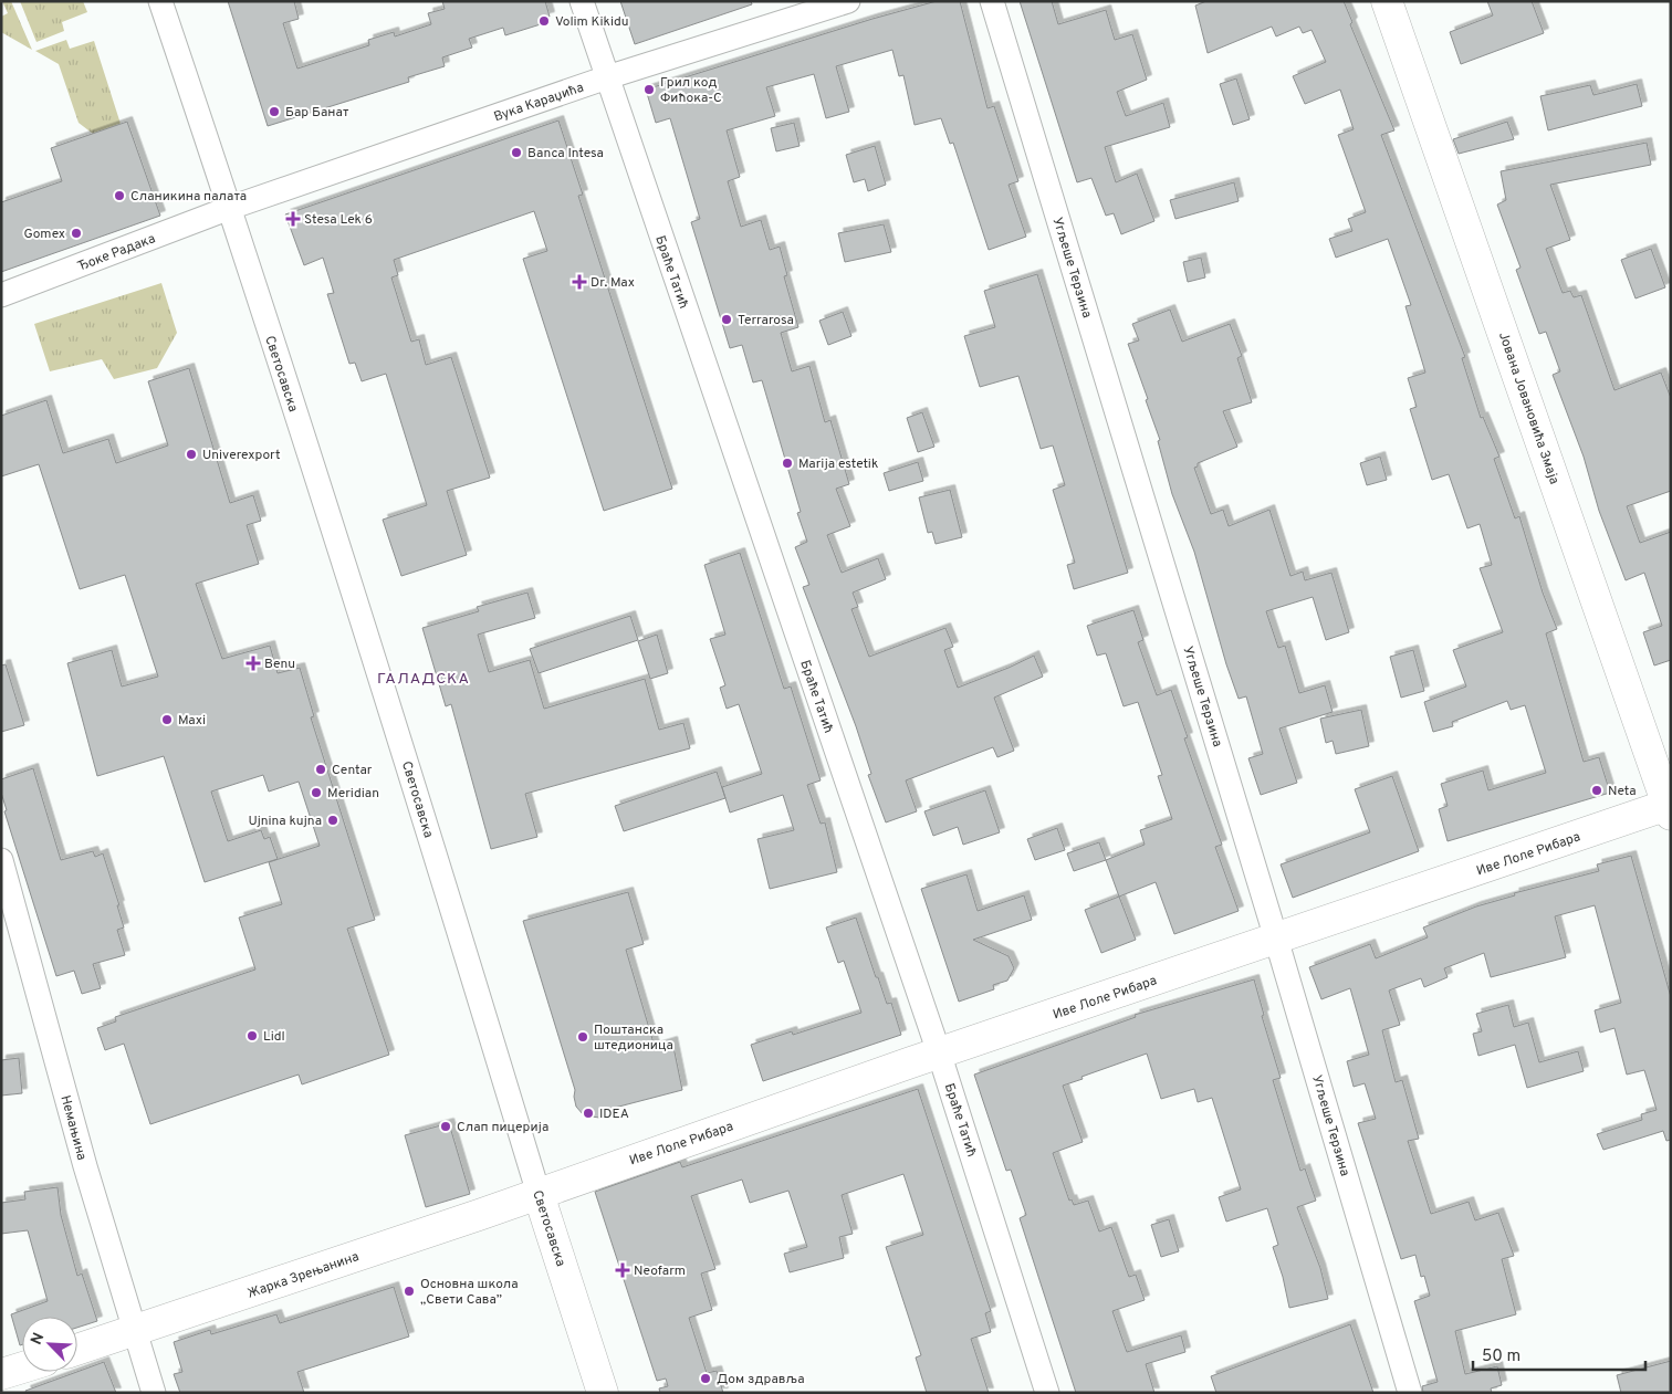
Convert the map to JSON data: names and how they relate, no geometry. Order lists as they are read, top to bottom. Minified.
{"streets":{"street":["Вука Караџића","Ђоке Радака","Угљеше Терзина","Браће Татић","Светосавска","Јована Јовановића Змаја","Иве Лоле Рибара","Немањина","Жарка Зрењанина"]},"crossings":[["Вука Караџића","Ђоке Радака"],["Вука Караџића","Браће Татић"],["Вука Караџића","Светосавска"],["Ђоке Радака","Светосавска"],["Угљеше Терзина","Иве Лоле Рибара"],["Браће Татић","Иве Лоле Рибара"],["Светосавска","Иве Лоле Рибара"],["Светосавска","Жарка Зрењанина"],["Јована Јовановића Змаја","Иве Лоле Рибара"],["Иве Лоле Рибара","Жарка Зрењанина"],["Немањина","Жарка Зрењанина"]],"districts":["ГАЛАДСКА"],"places":{"other":["Volim Kikidu","Грил код Фићока-С","Бар Банат","Banca Intesa","Сланикина палата","Gomex","Terrarosa","Univerexport","Marija estetik","Maxi","Centar","Neta","Meridian","Ujnina kujna","Lidl","Поштанска штедионица","IDEA","Слап пицерија","Основна школа „Свети Сава”","Дом здравља"],"health":["Stesa Lek 6","Dr. Max","Benu","Neofarm"]},"scale_bar":"50 m","north":"top left"}
